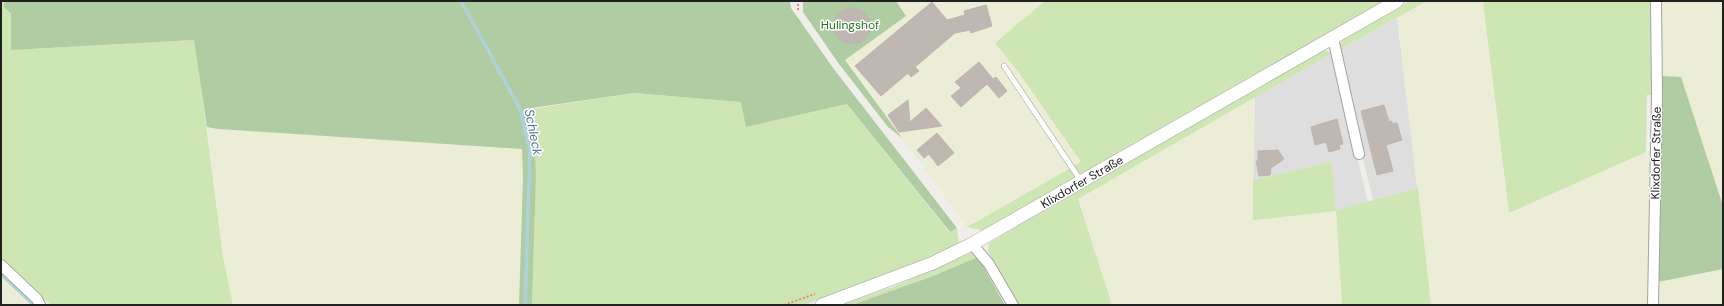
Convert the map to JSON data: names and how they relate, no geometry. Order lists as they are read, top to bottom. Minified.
{"streets":{"street":["Klixdorfer Straße"]},"water":["Schleck"],"parks":["Hulingshof"]}
